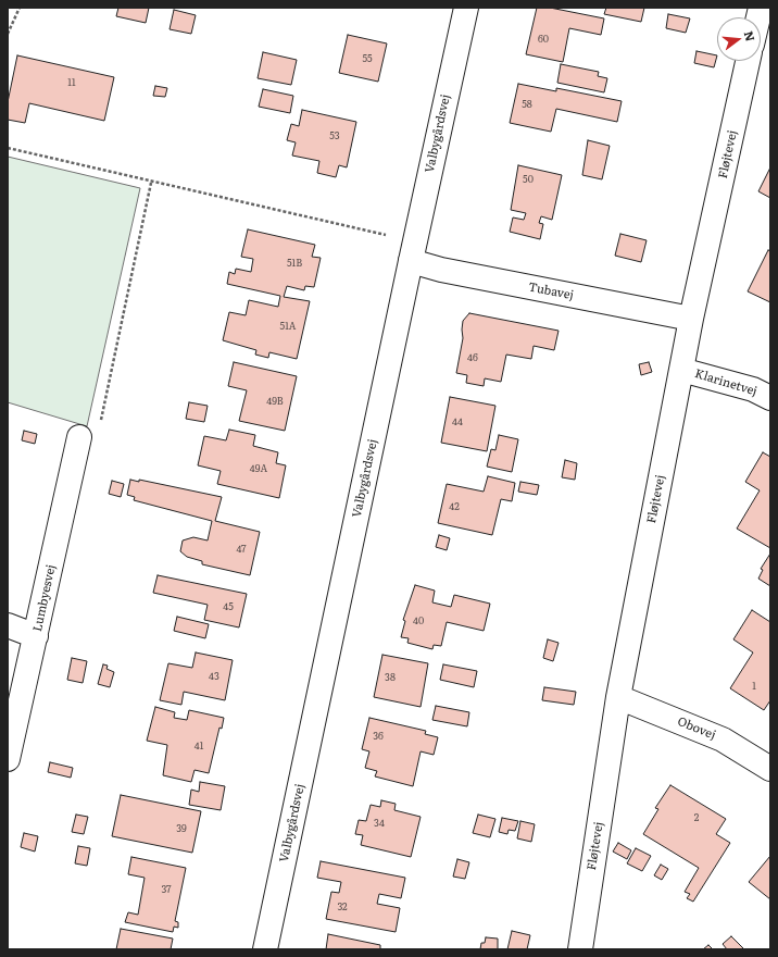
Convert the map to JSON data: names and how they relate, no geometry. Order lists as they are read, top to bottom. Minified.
{"streets":{"street":["Valbygårdsvej","Fløjtevej","Tubavej","Klarinetvej","Lumbyesvej","Obovej"]},"crossings":[["Valbygårdsvej","Tubavej"],["Fløjtevej","Tubavej"],["Fløjtevej","Klarinetvej"],["Fløjtevej","Obovej"]],"house_numbers":["60","55","11","58","53","50","51B","51A","46","49B","44","49A","42","47","45","40","43","38","1","36","41","2","34","39","37","32"],"north":"right"}
